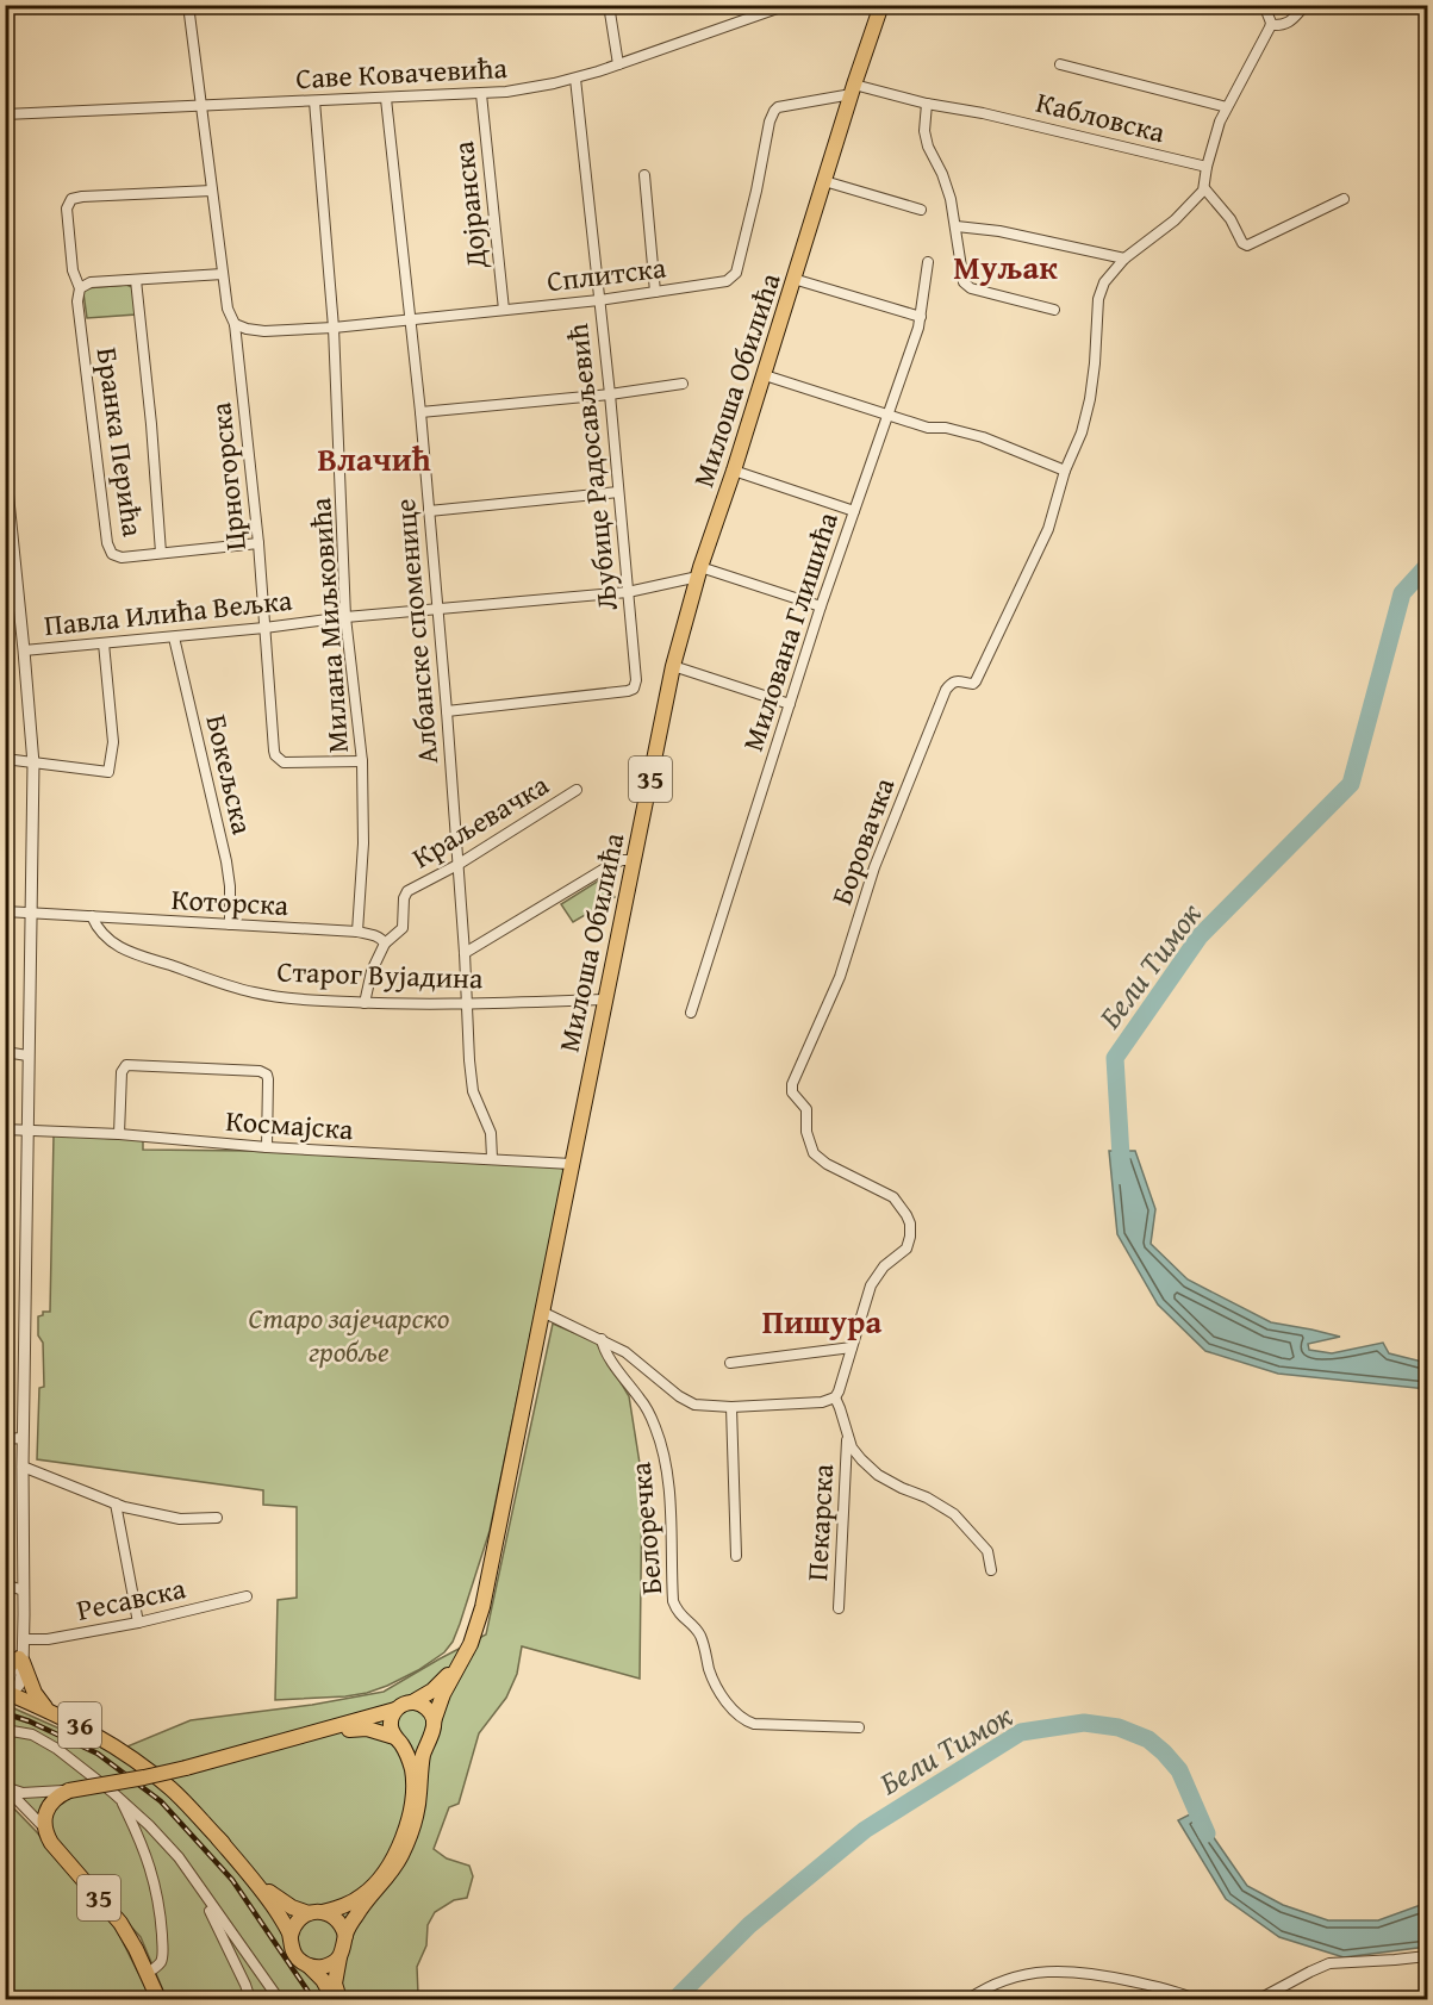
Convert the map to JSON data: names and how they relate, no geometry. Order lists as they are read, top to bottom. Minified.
{"streets":{"main road":["Милоша Обилића","35","36"],"street":["Саве Ковачевића","Кабловска","Дојранска","Сплитска","Бранка Перића","Љубице Радосављевић","Црногорска","Павла Илића Вељка","Милана Миљковића","Албанске споменице","Милована Глишића","Бокељска","Краљевачка","Боровачка","Которска","Старог Вујадина","Космајска","Пекарска","Белоречка","Ресавска"]},"crossings":[["Саве Ковачевића","Дојранска"],["Саве Ковачевића","Љубице Радосављевић"],["Саве Ковачевића","Црногорска"],["Саве Ковачевића","Милана Миљковића"],["Саве Ковачевића","Албанске споменице"],["Кабловска","Сплитска"],["Кабловска","Милоша Обилића"],["Дојранска","Сплитска"],["Сплитска","Милоша Обилића"],["Сплитска","Љубице Радосављевић"],["Сплитска","Црногорска"],["Сплитска","Милана Миљковића"],["Сплитска","Албанске споменице"],["Милоша Обилића","Павла Илића Вељка"],["Милоша Обилића","35"],["Милоша Обилића","Старог Вујадина"],["Милоша Обилића","Космајска"],["Бранка Перића","Црногорска"],["Љубице Радосављевић","Павла Илића Вељка"],["Љубице Радосављевић","Албанске споменице"],["Црногорска","Павла Илића Вељка"],["Црногорска","Милана Миљковића"],["Павла Илића Вељка","Милана Миљковића"],["Павла Илића Вељка","Албанске споменице"],["Павла Илића Вељка","Бокељска"],["Милана Миљковића","Которска"],["Албанске споменице","Краљевачка"],["Албанске споменице","Старог Вујадина"],["Албанске споменице","Космајска"],["Бокељска","Которска"],["Краљевачка","Которска"],["Которска","Старог Вујадина"]],"districts":["Муљак","Влачић","Пишура"],"water":["Бели Тимок"],"parks":["Старо зајечарско гробље"]}
